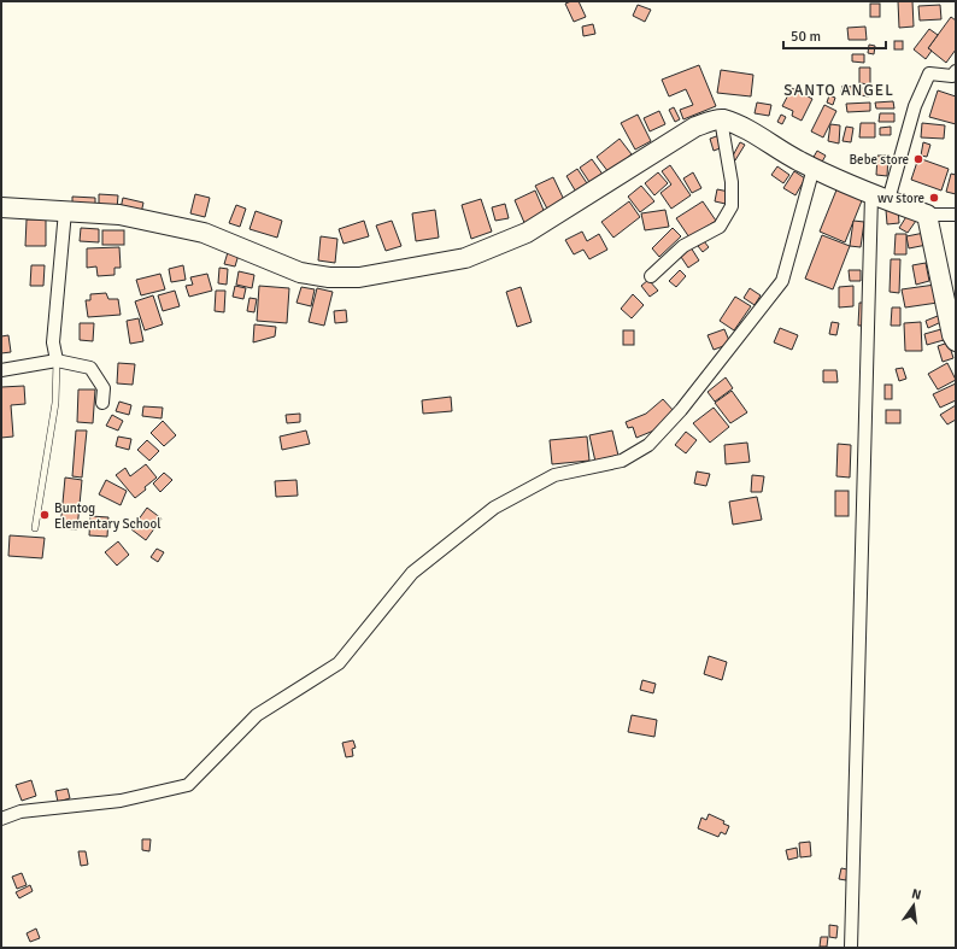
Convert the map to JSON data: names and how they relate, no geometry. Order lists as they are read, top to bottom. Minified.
{"districts":["SANTO ANGEL"],"places":["Bebe store","wv store","Buntog Elementary School"],"scale_bar":"50 m","north":"top"}
